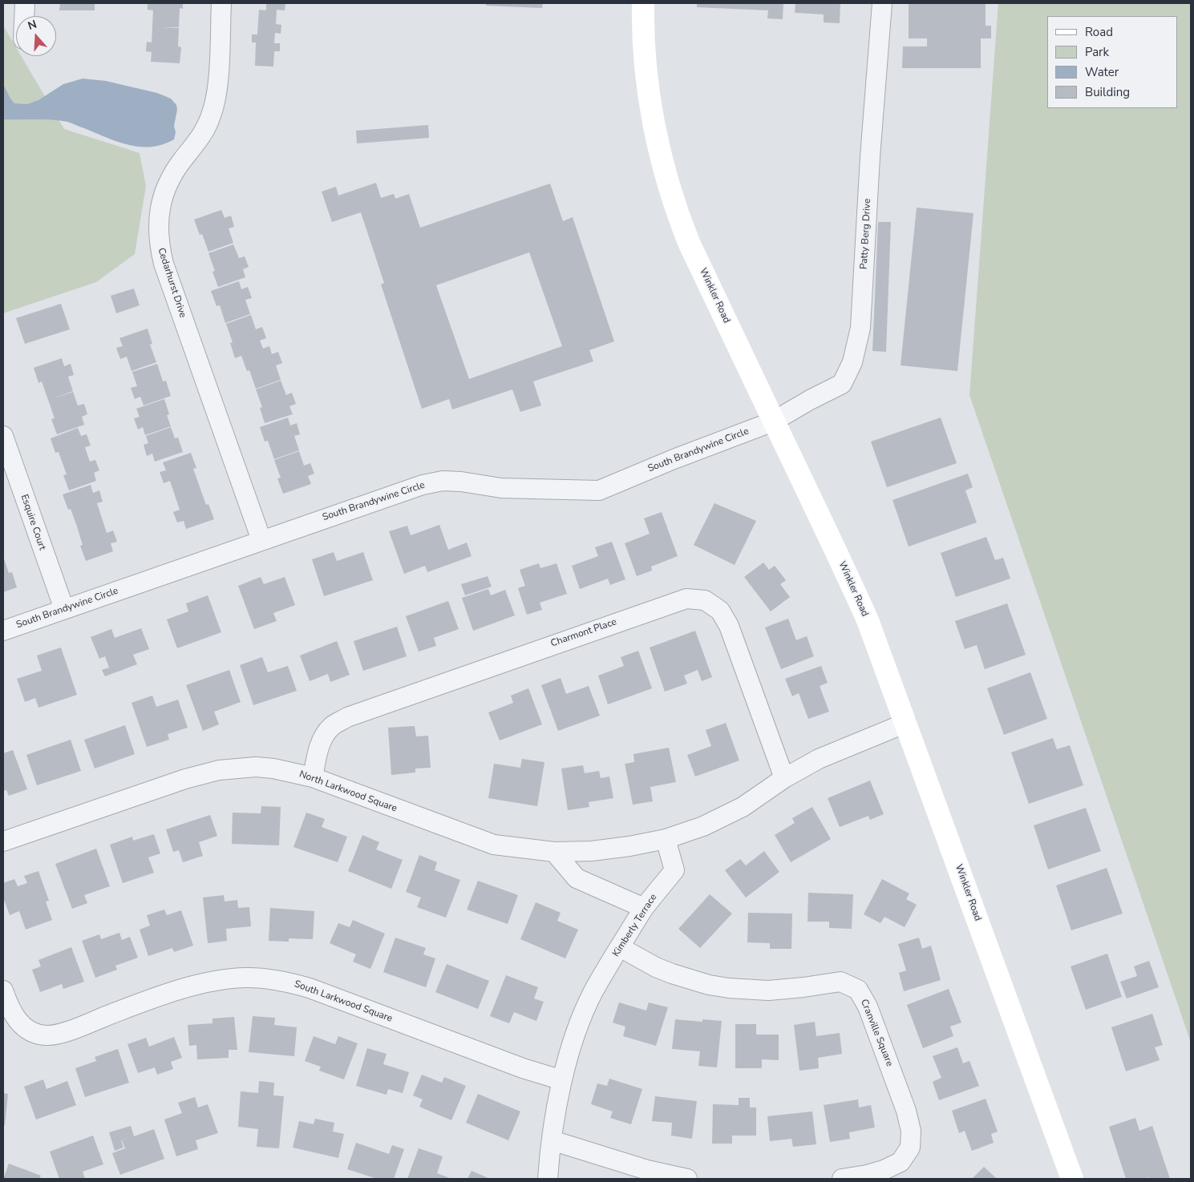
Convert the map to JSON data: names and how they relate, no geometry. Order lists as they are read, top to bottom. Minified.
{"streets":{"street":["Patty Berg Drive","Cedarhurst Drive","Winkler Road","South Brandywine Circle","Esquire Court","Charmont Place","North Larkwood Square","Kimberly Terrace","South Larkwood Square","Cranville Square"]},"crossings":[["Patty Berg Drive","Winkler Road"],["Patty Berg Drive","South Brandywine Circle"],["Cedarhurst Drive","South Brandywine Circle"],["Winkler Road","South Brandywine Circle"],["South Brandywine Circle","Esquire Court"],["Charmont Place","North Larkwood Square"],["North Larkwood Square","Kimberly Terrace"],["Kimberly Terrace","South Larkwood Square"],["Kimberly Terrace","Cranville Square"]],"legend":["Road","Park","Water","Building"],"north":"top"}
